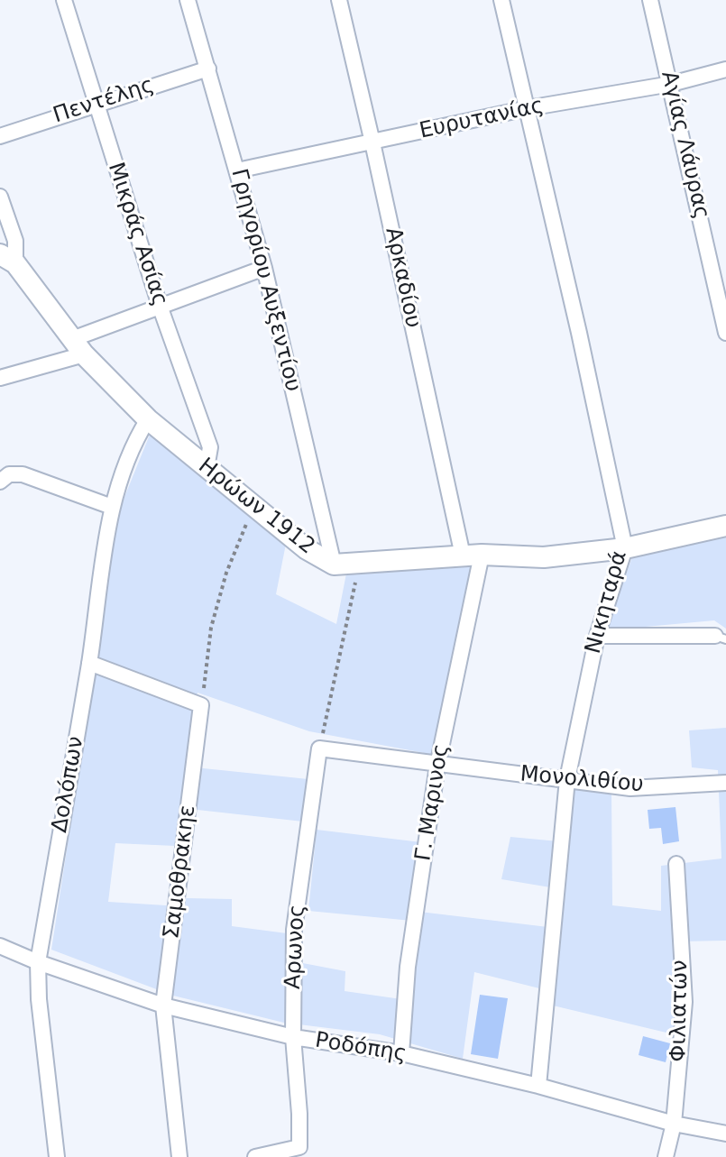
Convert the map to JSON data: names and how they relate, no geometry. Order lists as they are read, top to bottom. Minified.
{"streets":{"street":["Πεντέλης","Ευρυτανίας","Αγίας Λάυρας","Μικράς Ασίας","Αρκαδίου","Γρηγορίου Αυξεντίου","Ηρώων 1912","Νικηταρά","Μονολιθίου","Δολόπων","Γ. Μαρινος","Σαμοθρακηε","Αρωνος","Φιλιατών","Ροδόπης"]},"crossings":[["Πεντέλης","Μικράς Ασίας"],["Πεντέλης","Γρηγορίου Αυξεντίου"],["Ευρυτανίας","Αγίας Λάυρας"],["Ευρυτανίας","Αρκαδίου"],["Ευρυτανίας","Γρηγορίου Αυξεντίου"],["Ευρυτανίας","Νικηταρά"],["Μικράς Ασίας","Ηρώων 1912"],["Αρκαδίου","Ηρώων 1912"],["Αρκαδίου","Γ. Μαρινος"],["Γρηγορίου Αυξεντίου","Ηρώων 1912"],["Ηρώων 1912","Νικηταρά"],["Ηρώων 1912","Δολόπων"],["Ηρώων 1912","Γ. Μαρινος"],["Νικηταρά","Μονολιθίου"],["Νικηταρά","Ροδόπης"],["Μονολιθίου","Γ. Μαρινος"],["Μονολιθίου","Αρωνος"],["Δολόπων","Ροδόπης"],["Γ. Μαρινος","Ροδόπης"],["Σαμοθρακηε","Ροδόπης"],["Αρωνος","Ροδόπης"],["Φιλιατών","Ροδόπης"]]}
